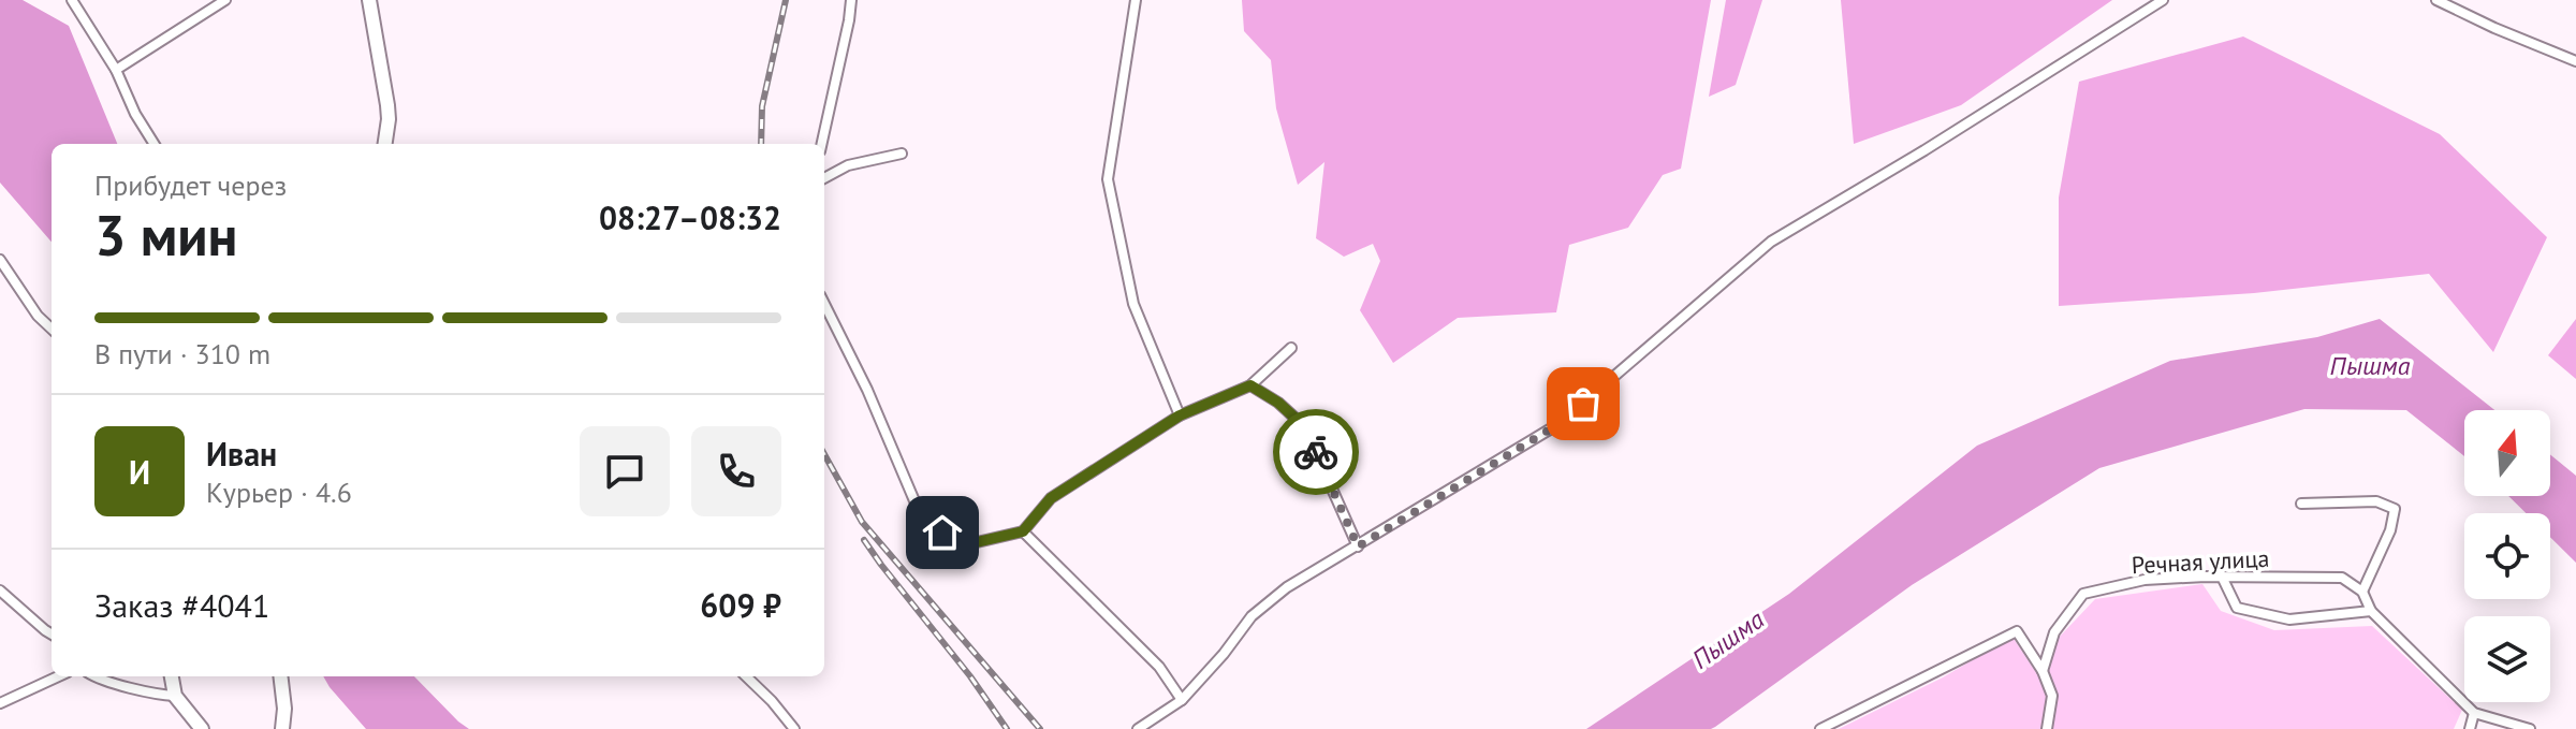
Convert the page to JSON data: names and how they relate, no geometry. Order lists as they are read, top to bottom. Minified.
{"streets":{"street":["Речная улица"]},"water":["Пышма"],"north":"top","page":{"heading":["3 мин","Прибудет через","08:27–08:32"],"panel":["Иван","Курьер · 4.6","Заказ #4041","609 ₽"],"bar":"В пути · 310 m","round":"И"}}
